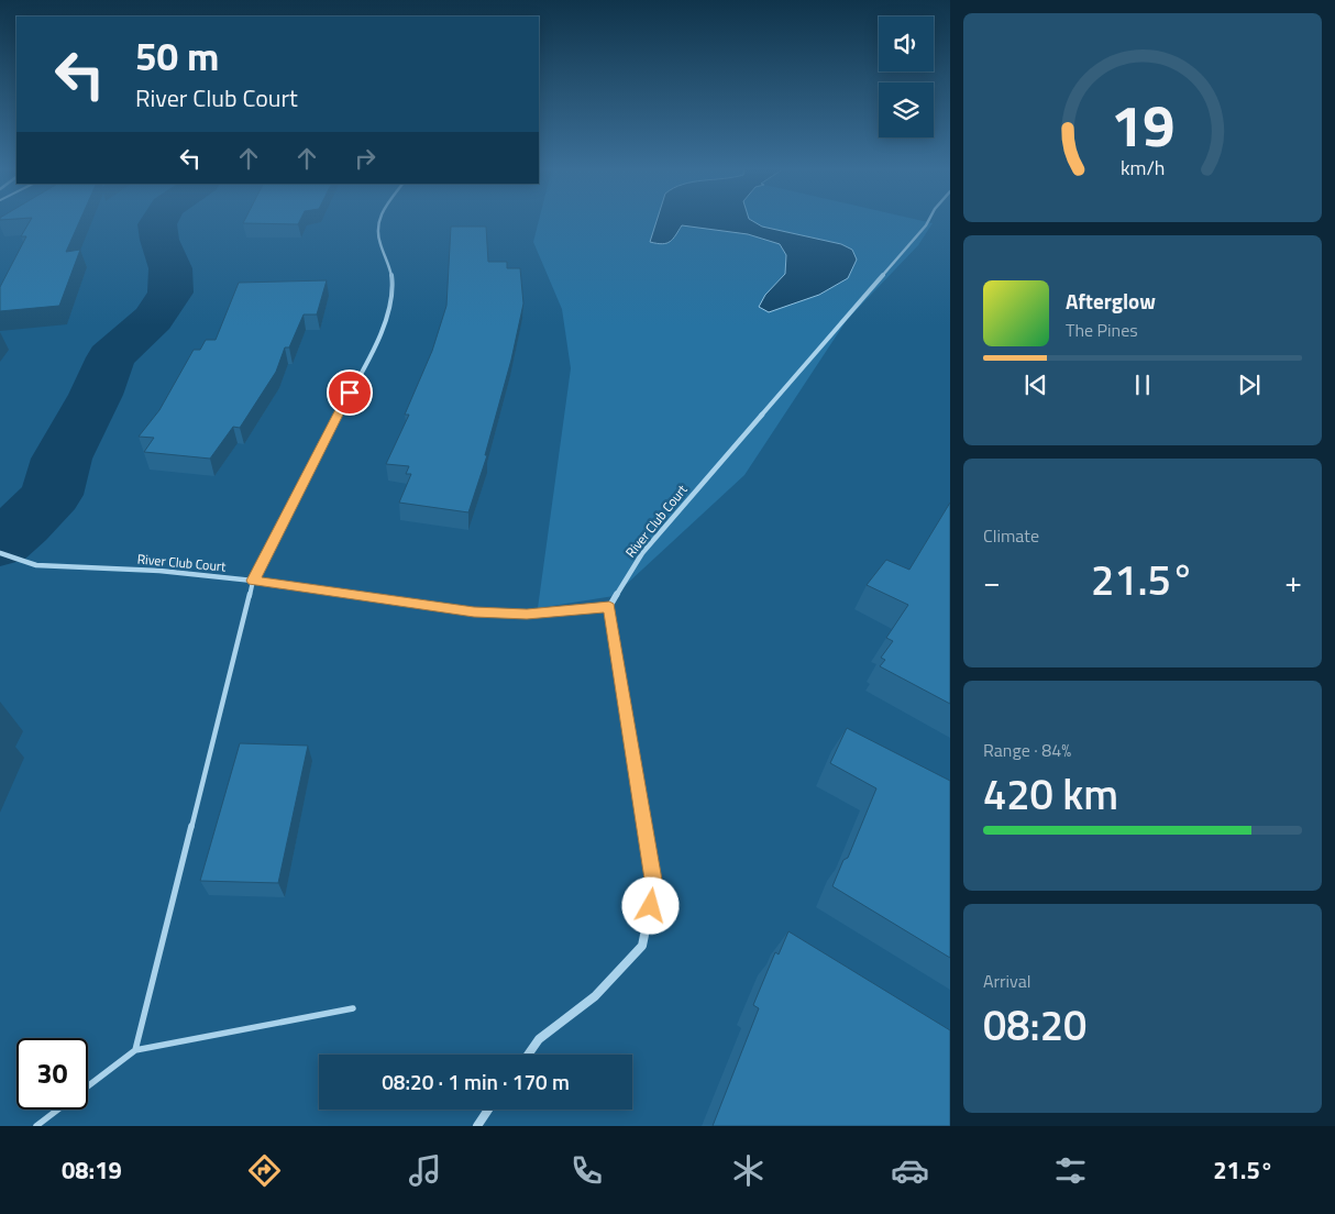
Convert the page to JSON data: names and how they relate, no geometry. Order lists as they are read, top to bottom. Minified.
{"streets":{"street":["River Club Court"]},"page":{"turn":["50 m","River Club Court"],"song":["Afterglow","The Pines"],"tile":["Climate",["Range · 84%","420 km"],["Arrival","08:20"]],"heat":["−","21.5°","+"],"limit":"30","trip":"08:20 · 1 min · 170 m","tabs":["08:19","21.5°"],"gauge":["19","km/h"]}}
